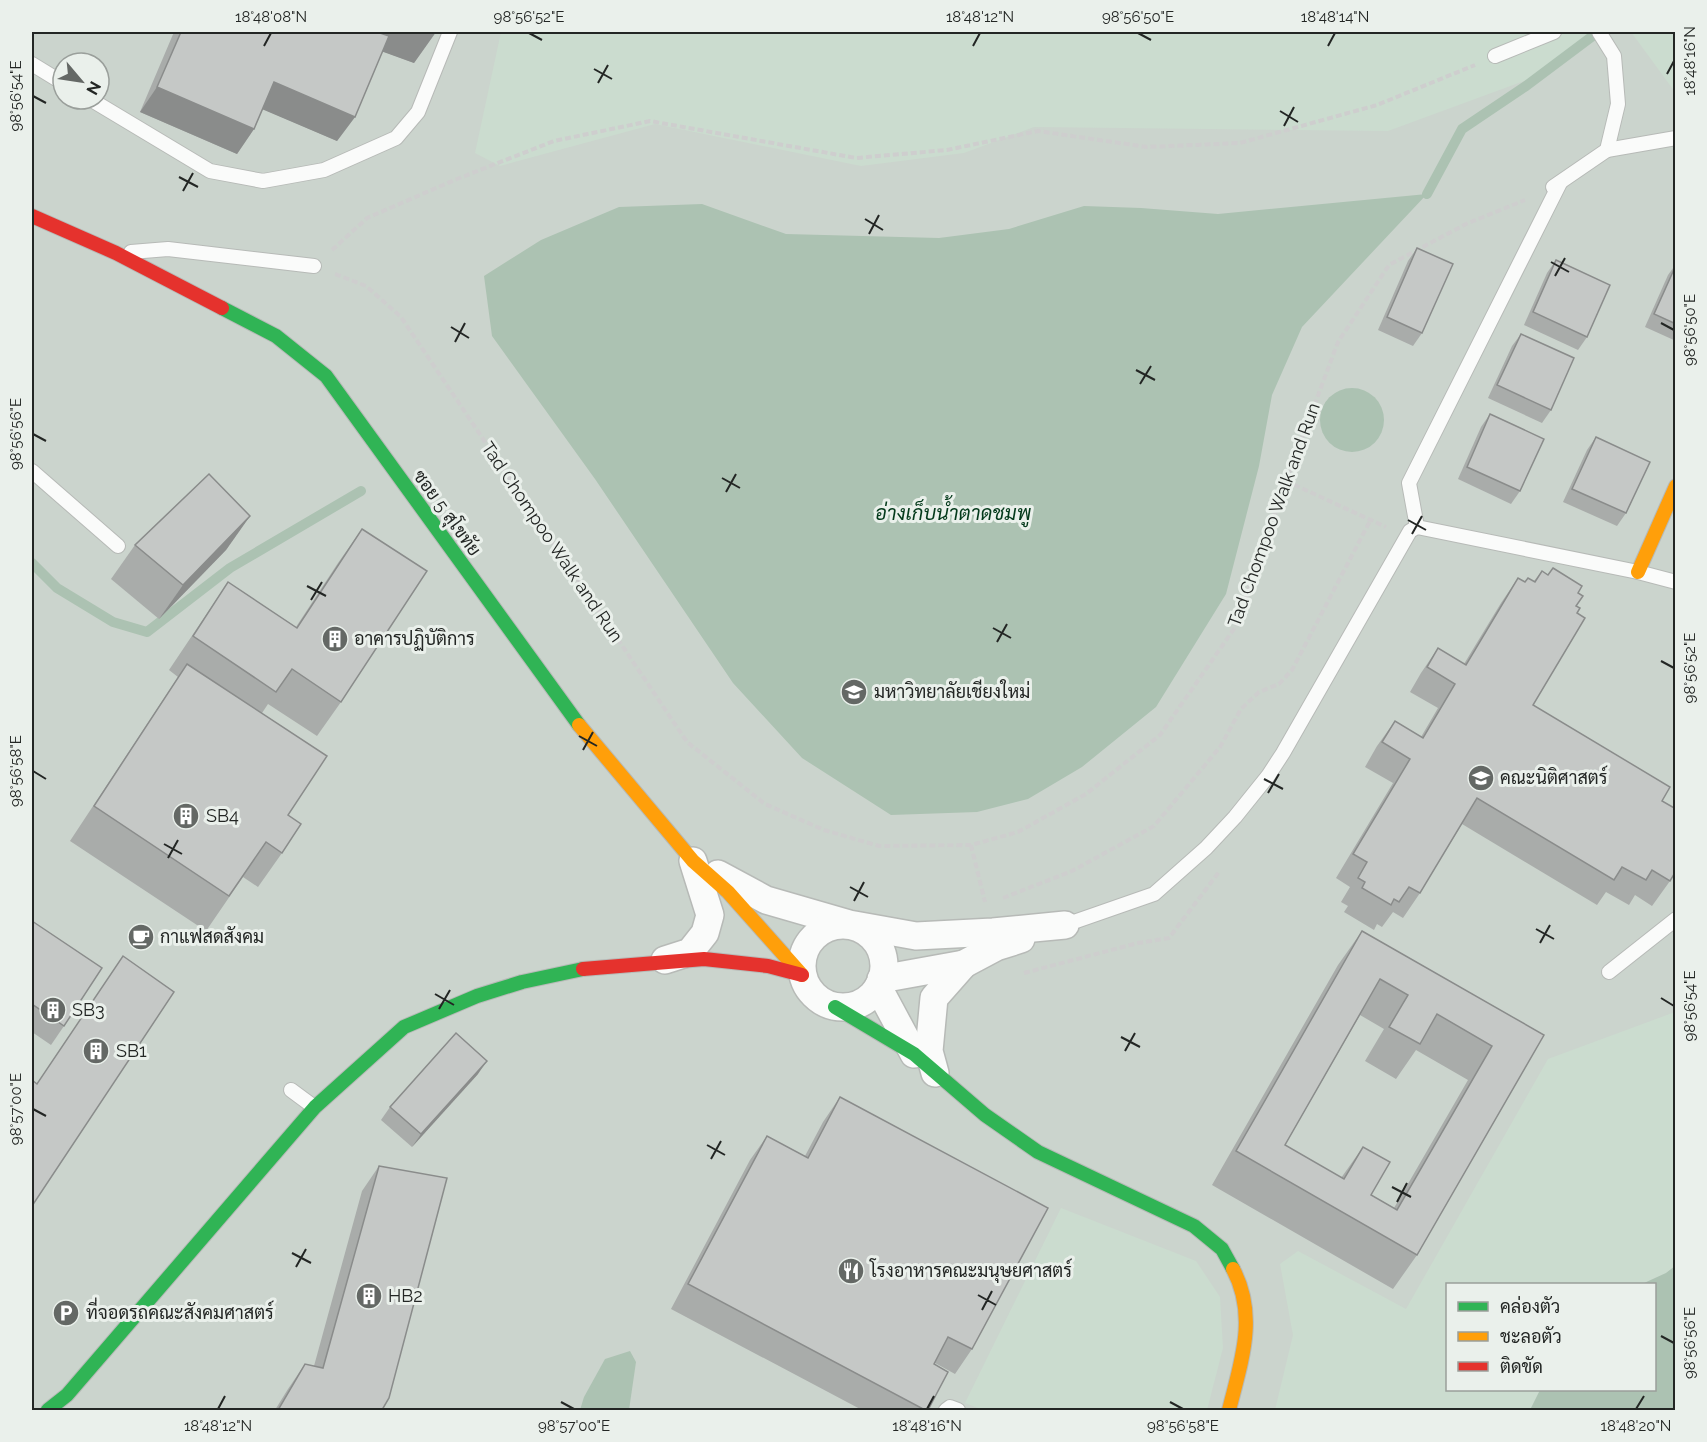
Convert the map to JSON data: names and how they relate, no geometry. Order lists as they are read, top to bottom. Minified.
{"streets":{"street":["ซอย 5 สุโขทัย"],"path":["Tad Chompoo Walk and Run"]},"water":["อ่างเก็บน้ำตาดชมพู"],"places":{"building":["อาคารปฏิบัติการ","SB4","SB3","SB1","HB2"],"school or university":["มหาวิทยาลัยเชียงใหม่","คณะนิติศาสตร์"],"cafe":["กาแฟสดสังคม"],"restaurant":["โรงอาหารคณะมนุษยศาสตร์"],"parking":["ที่จอดรถคณะสังคมศาสตร์"]},"legend":["คล่องตัว","ชะลอตัว","ติดขัด"],"north":"bottom right","coordinates":["18°48'08\"N","98°56'52\"E","18°48'12\"N","98°56'50\"E","18°48'14\"N","18°48'16\"N","98°56'54\"E","98°56'56\"E","98°56'58\"E","98°57'00\"E","18°48'20\"N"]}
